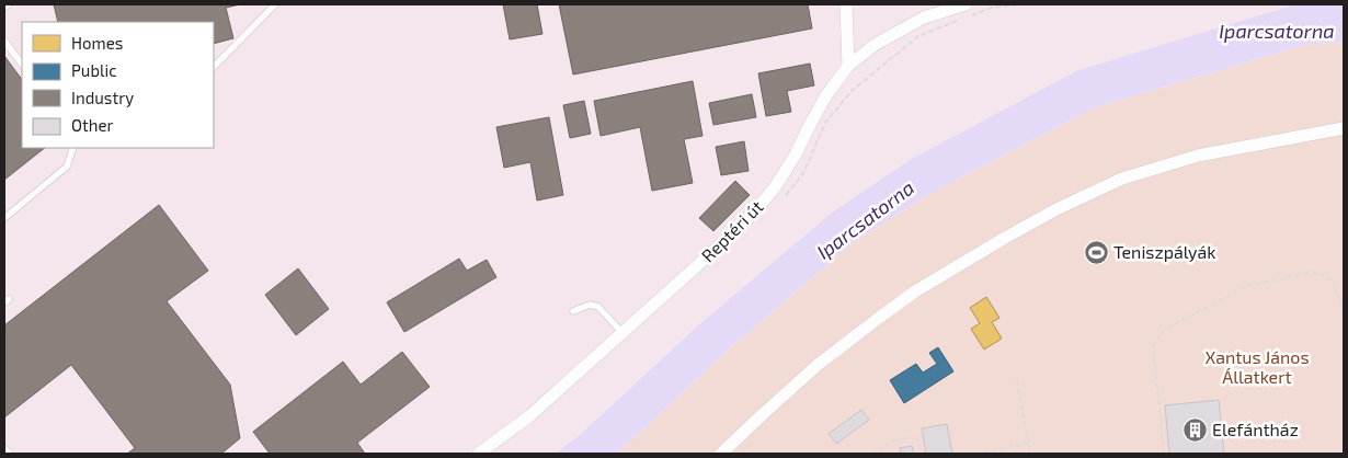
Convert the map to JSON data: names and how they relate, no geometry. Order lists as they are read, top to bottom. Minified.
{"streets":{"street":["Reptéri út"]},"water":["Iparcsatorna"],"parks":["Xantus János Állatkert"],"places":{"sports":["Teniszpályák"],"building":["Elefántház"]},"legend":["Homes","Public","Industry","Other"]}
